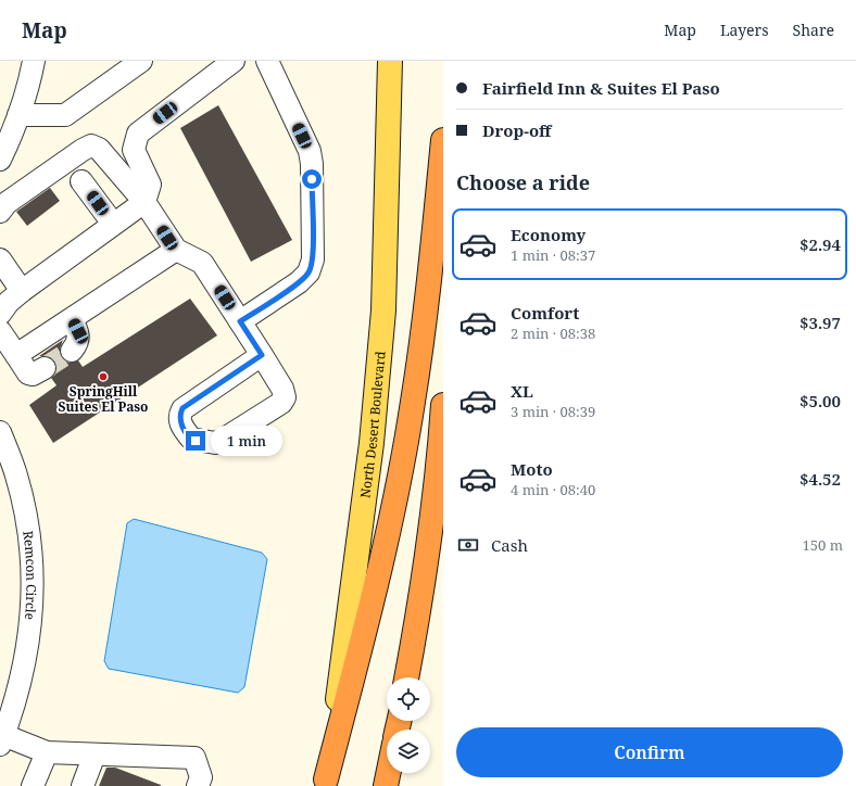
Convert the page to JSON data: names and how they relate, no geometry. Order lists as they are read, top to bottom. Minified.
{"streets":{"main road":["North Desert Boulevard"],"street":["Remcon Circle"]},"places":["SpringHill Suites El Paso"],"page":{"header":"Map","nav":["Map","Layers","Share"],"banner":["Fairfield Inn & Suites El Paso","Drop-off"],"heading":"Choose a ride","list":[{"name":"Economy","note":"1 min · 08:37","value":"$2.94"},{"name":"Comfort","note":"2 min · 08:38","value":"$3.97"},{"name":"XL","note":"3 min · 08:39","value":"$5.00"},{"name":"Moto","note":"4 min · 08:40","value":"$4.52"}],"bubble":"1 min","pay":["Cash","150 m"],"buttons":"Confirm"}}
